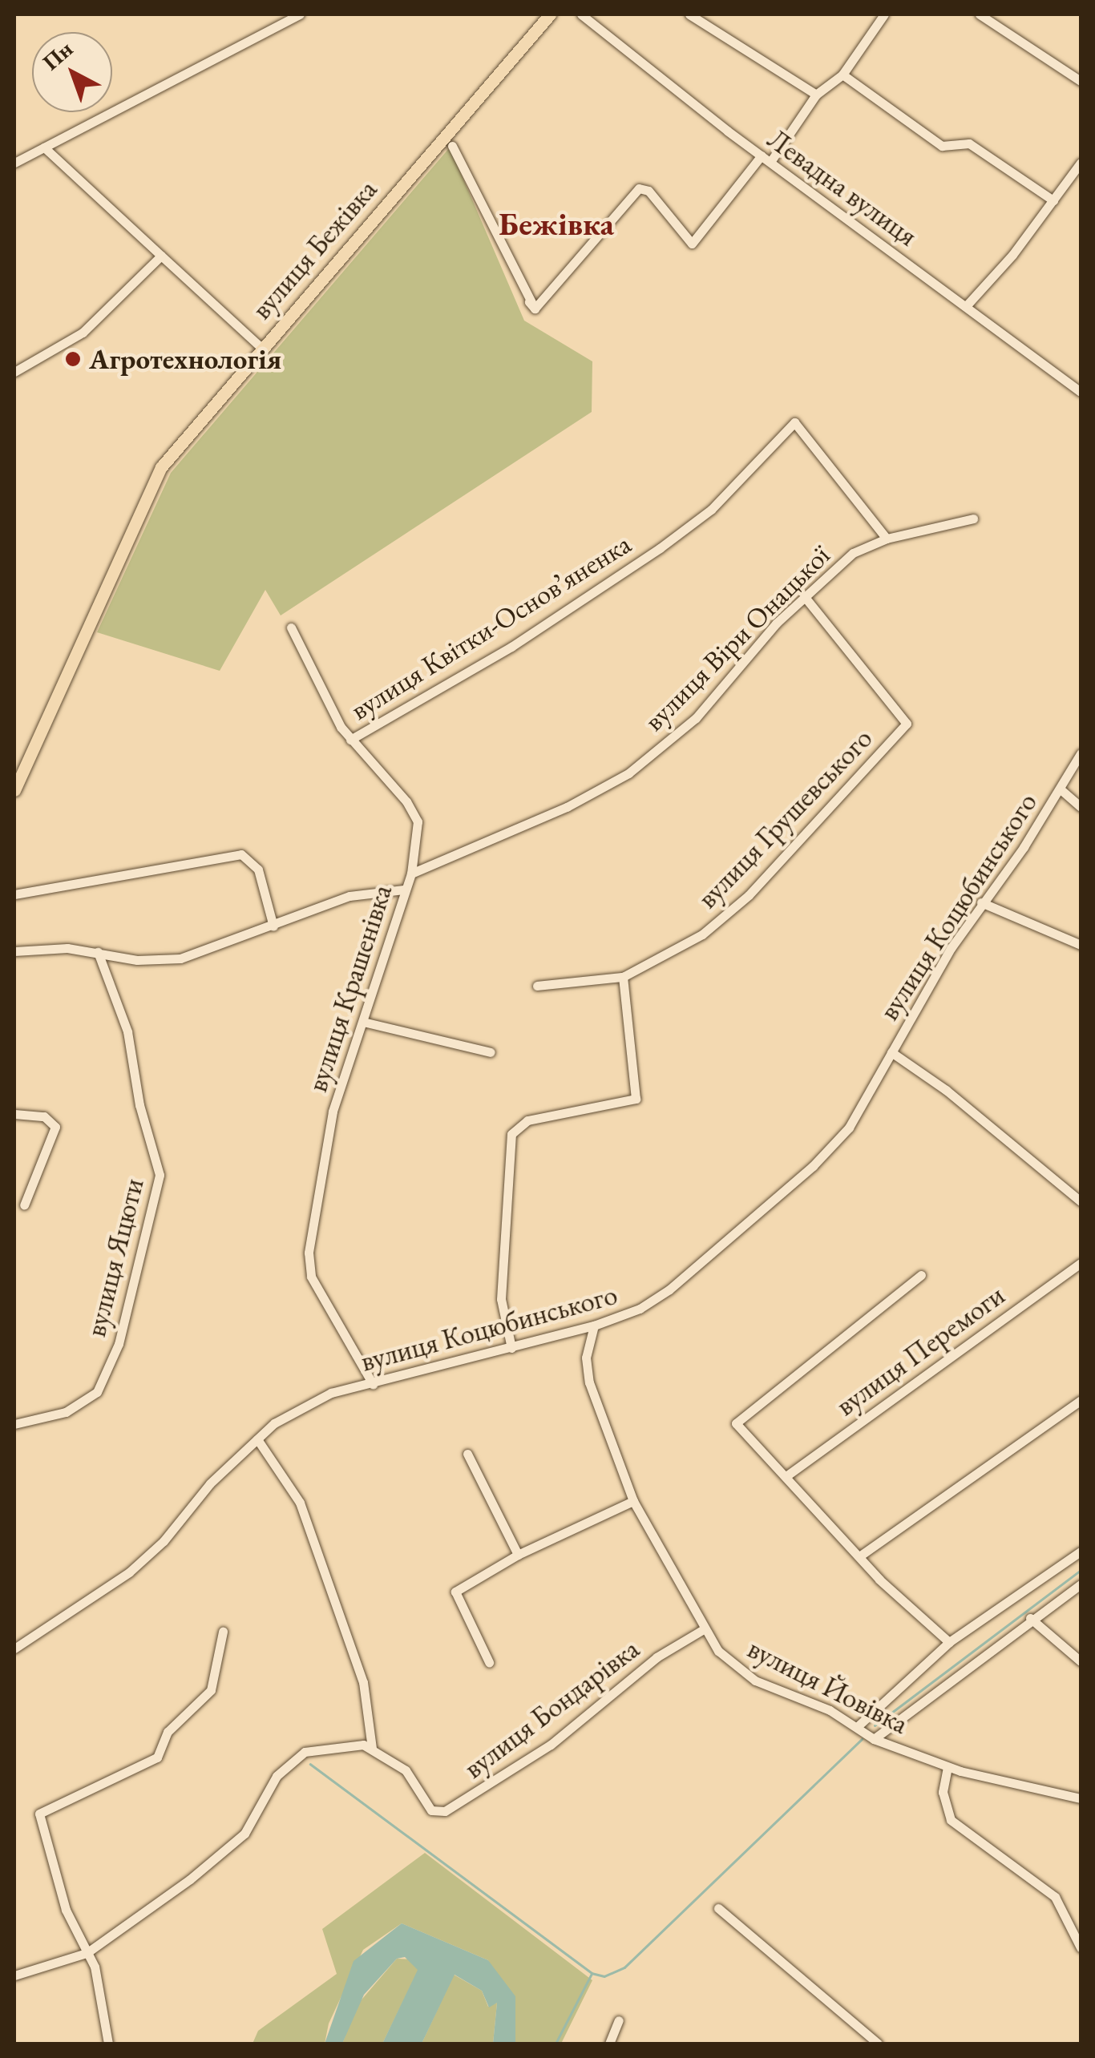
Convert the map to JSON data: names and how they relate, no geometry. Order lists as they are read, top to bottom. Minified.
{"streets":{"main road":["вулиця Бежівка"],"street":["Левадна вулиця","вулиця Квітки-Основʼяненка","вулиця Віри Онацької","вулиця Грушевського","вулиця Коцюбинського","вулиця Крашенівка","вулиця Яцюти","вулиця Перемоги","вулиця Йовівка","вулиця Бондарівка"]},"crossings":[["вулиця Квітки-Основʼяненка","вулиця Віри Онацької"],["вулиця Квітки-Основʼяненка","вулиця Крашенівка"],["вулиця Віри Онацької","вулиця Грушевського"],["вулиця Віри Онацької","вулиця Крашенівка"],["вулиця Коцюбинського","вулиця Крашенівка"],["вулиця Коцюбинського","вулиця Йовівка"],["вулиця Йовівка","вулиця Бондарівка"]],"districts":["Бежівка"],"places":["Агротехнологія"],"north":"top left"}
